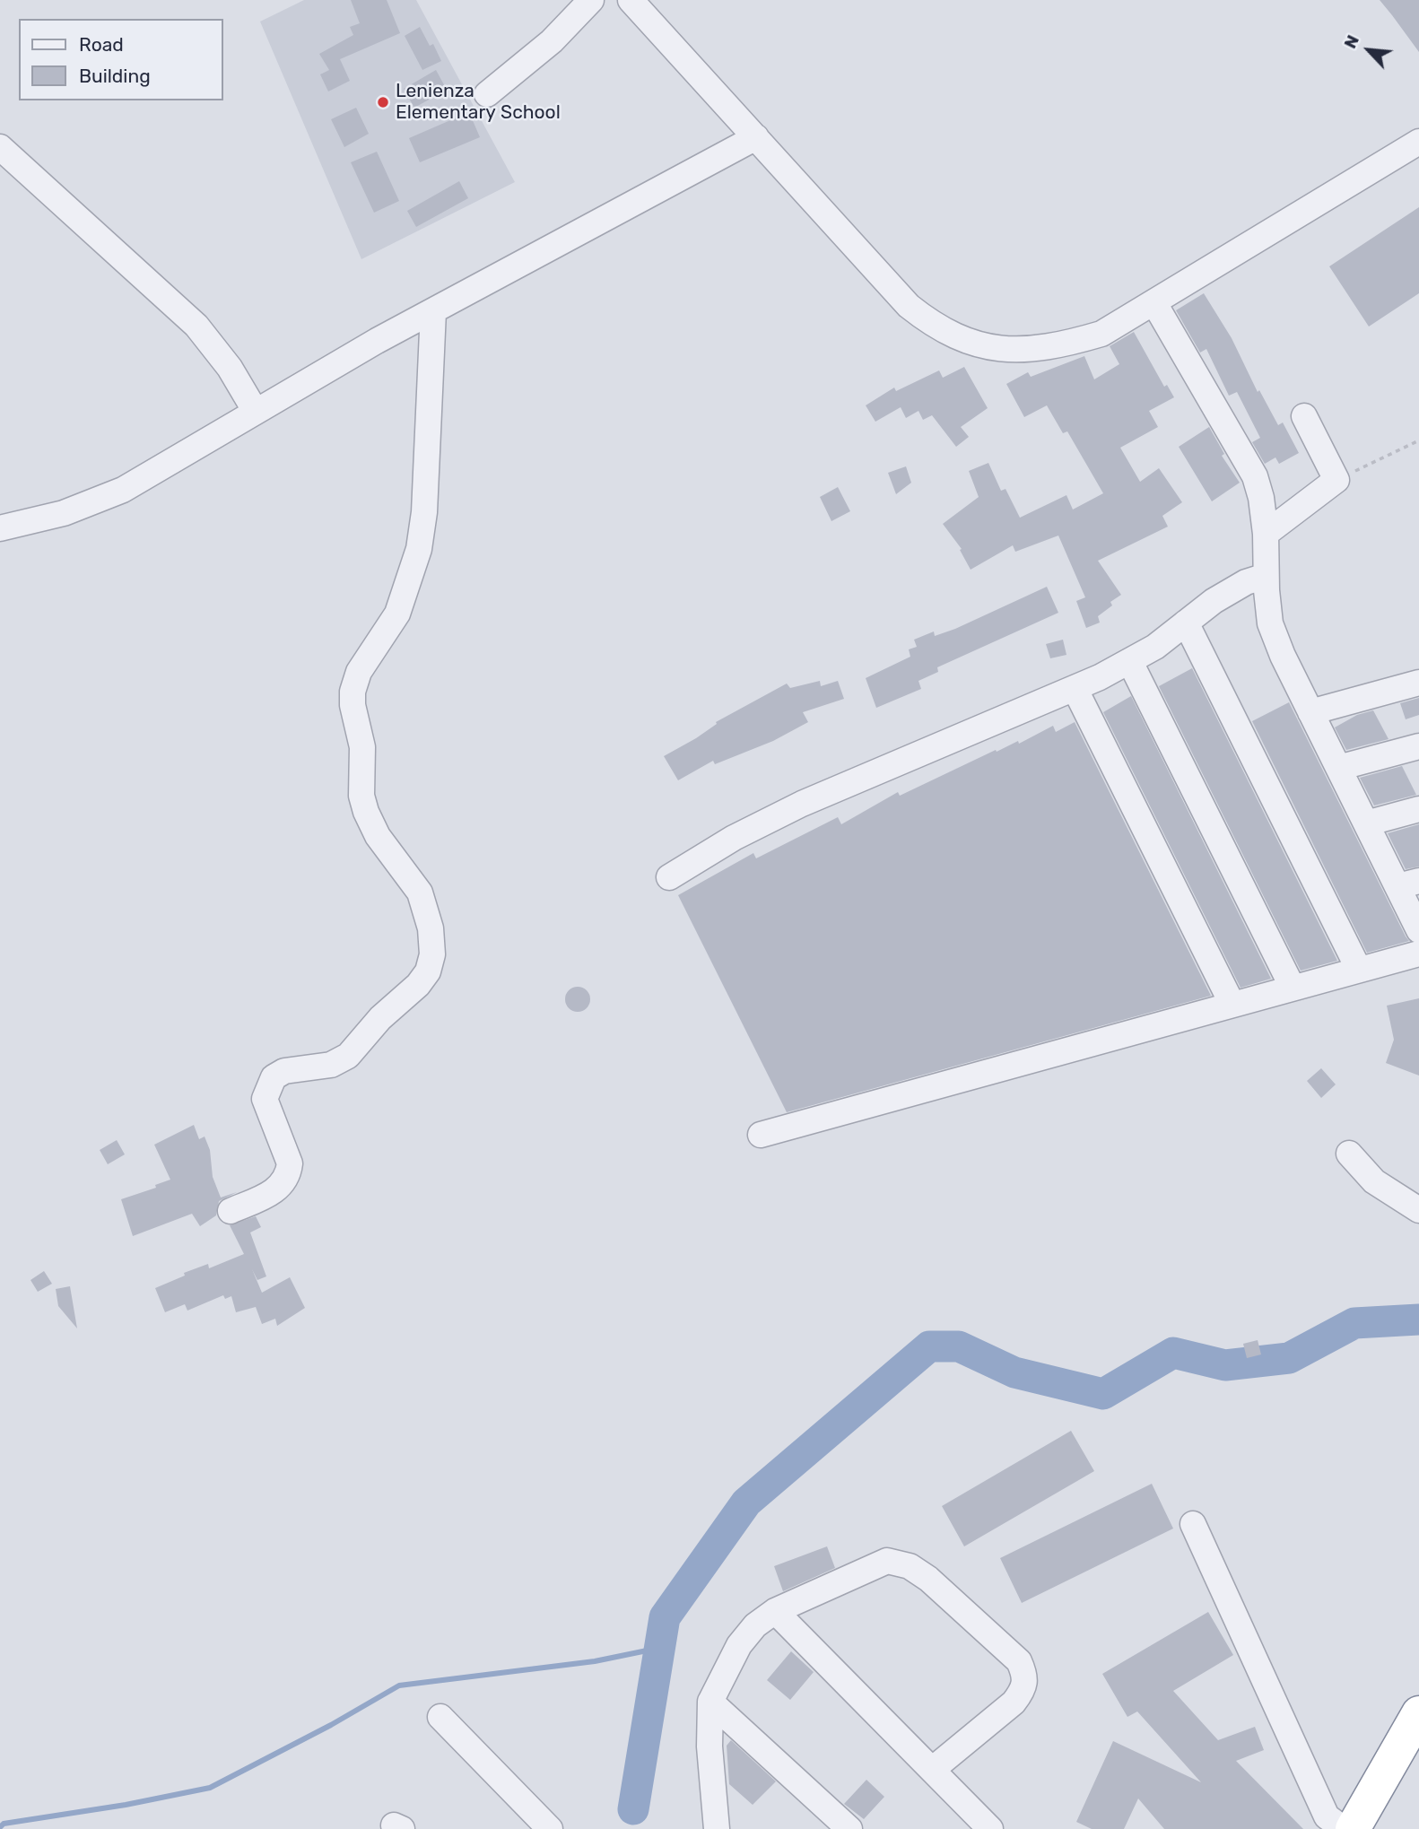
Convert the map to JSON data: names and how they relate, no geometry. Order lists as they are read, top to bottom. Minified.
{"places":["Lenienza Elementary School"],"legend":["Road","Building"],"north":"top left"}
